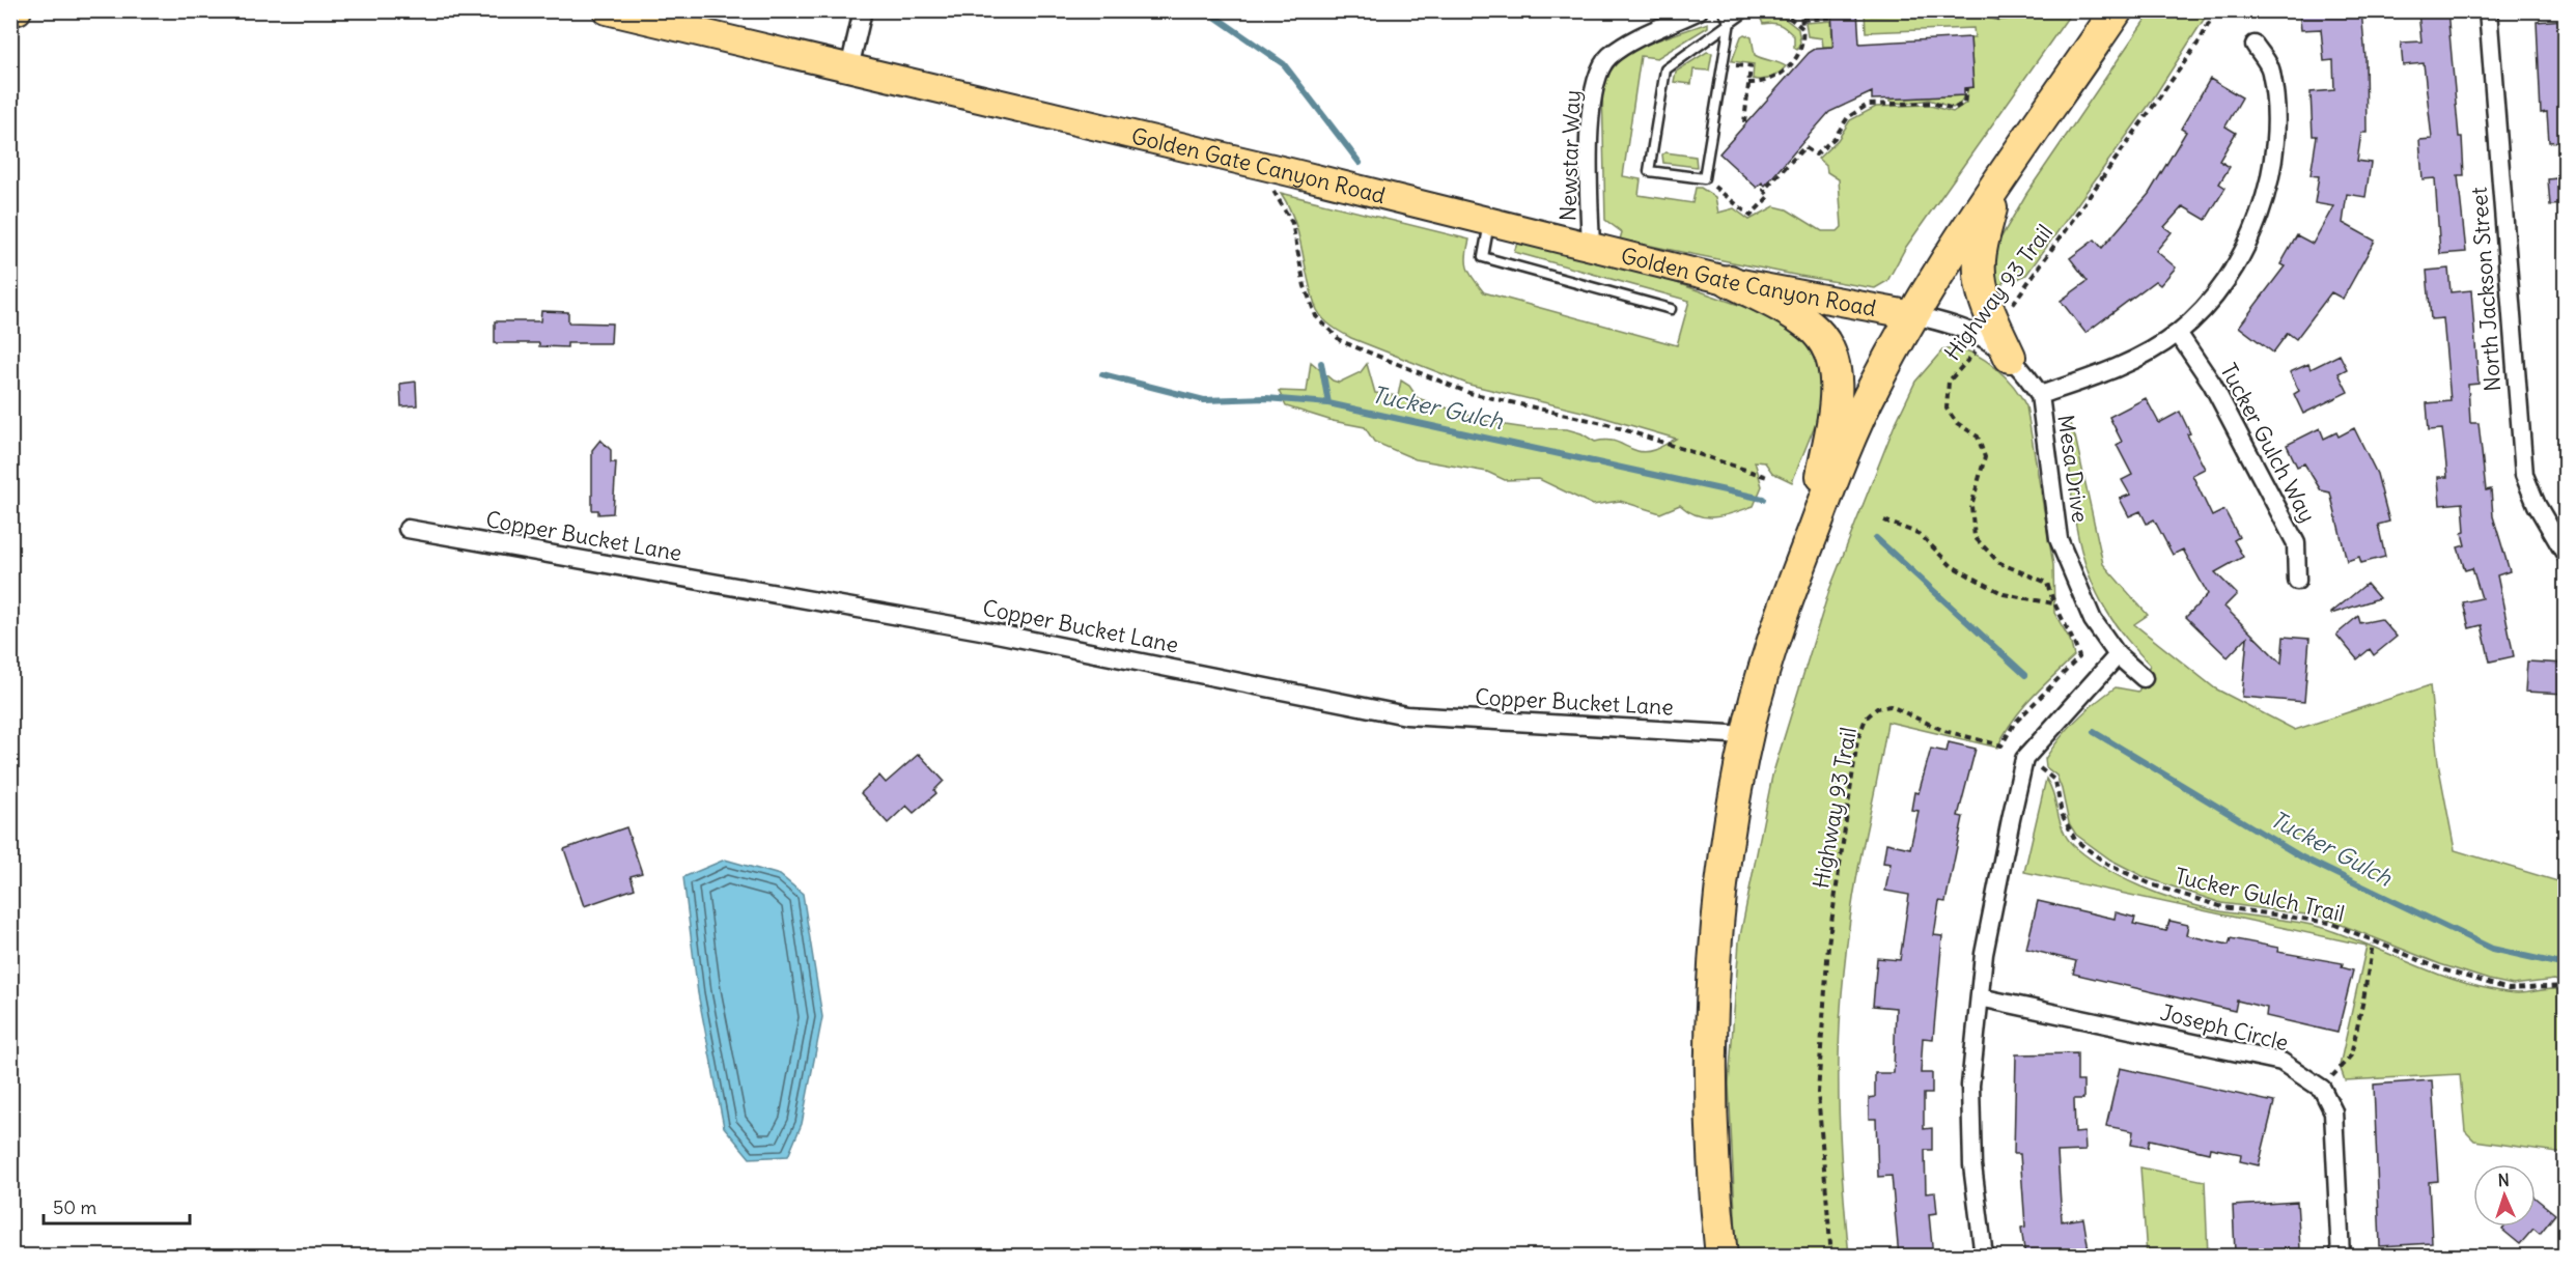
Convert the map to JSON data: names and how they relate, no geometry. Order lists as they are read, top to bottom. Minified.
{"streets":{"main road":["Golden Gate Canyon Road"],"street":["Newstar Way","North Jackson Street","Tucker Gulch Way","Mesa Drive","Copper Bucket Lane","Joseph Circle"],"path":["Highway 93 Trail","Tucker Gulch Trail"]},"crossings":[["Newstar Way","Golden Gate Canyon Road"],["Golden Gate Canyon Road","Mesa Drive"],["Highway 93 Trail","Mesa Drive"]],"water":["Tucker Gulch"],"scale_bar":"50 m","north":"top"}
